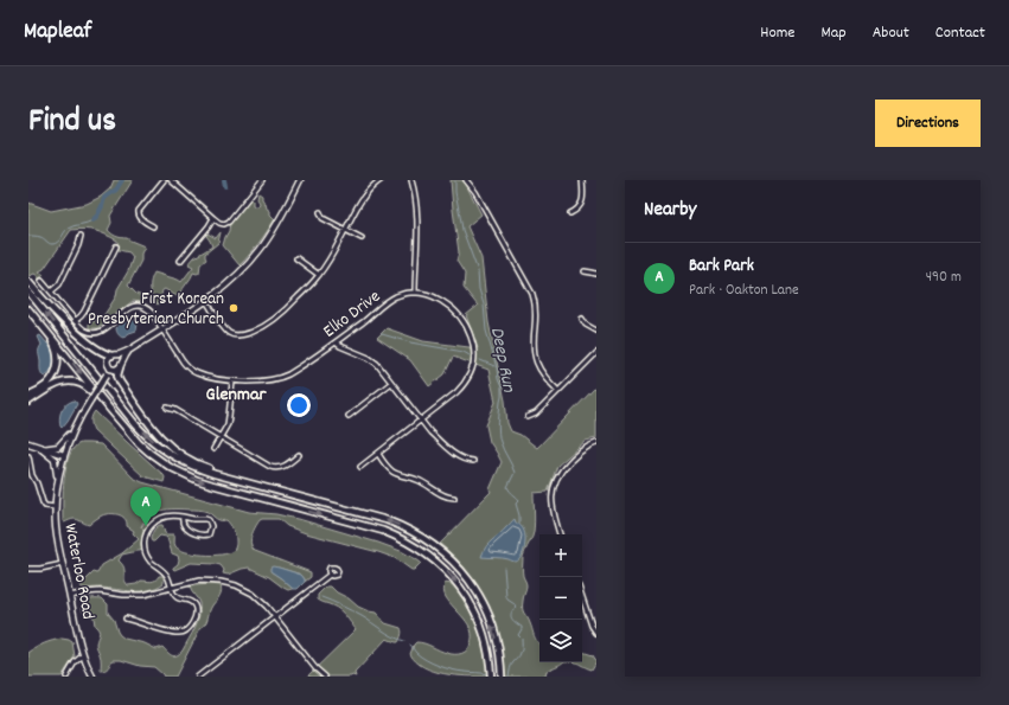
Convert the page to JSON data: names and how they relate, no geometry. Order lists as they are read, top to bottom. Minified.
{"streets":{"main road":["Waterloo Road"],"street":["Elko Drive"]},"districts":["Glenmar"],"water":["Deep Run"],"places":["First Korean Presbyterian Church"],"page":{"header":"Mapleaf","nav":["Home","Map","About","Contact"],"title":"Find us","buttons":"Directions","heading":"Nearby","list":[{"mark":"A","name":"Bark Park","note":"Park · Oakton Lane","value":"490 m"}],"pins":"A","map_buttons":["+","−"]}}
